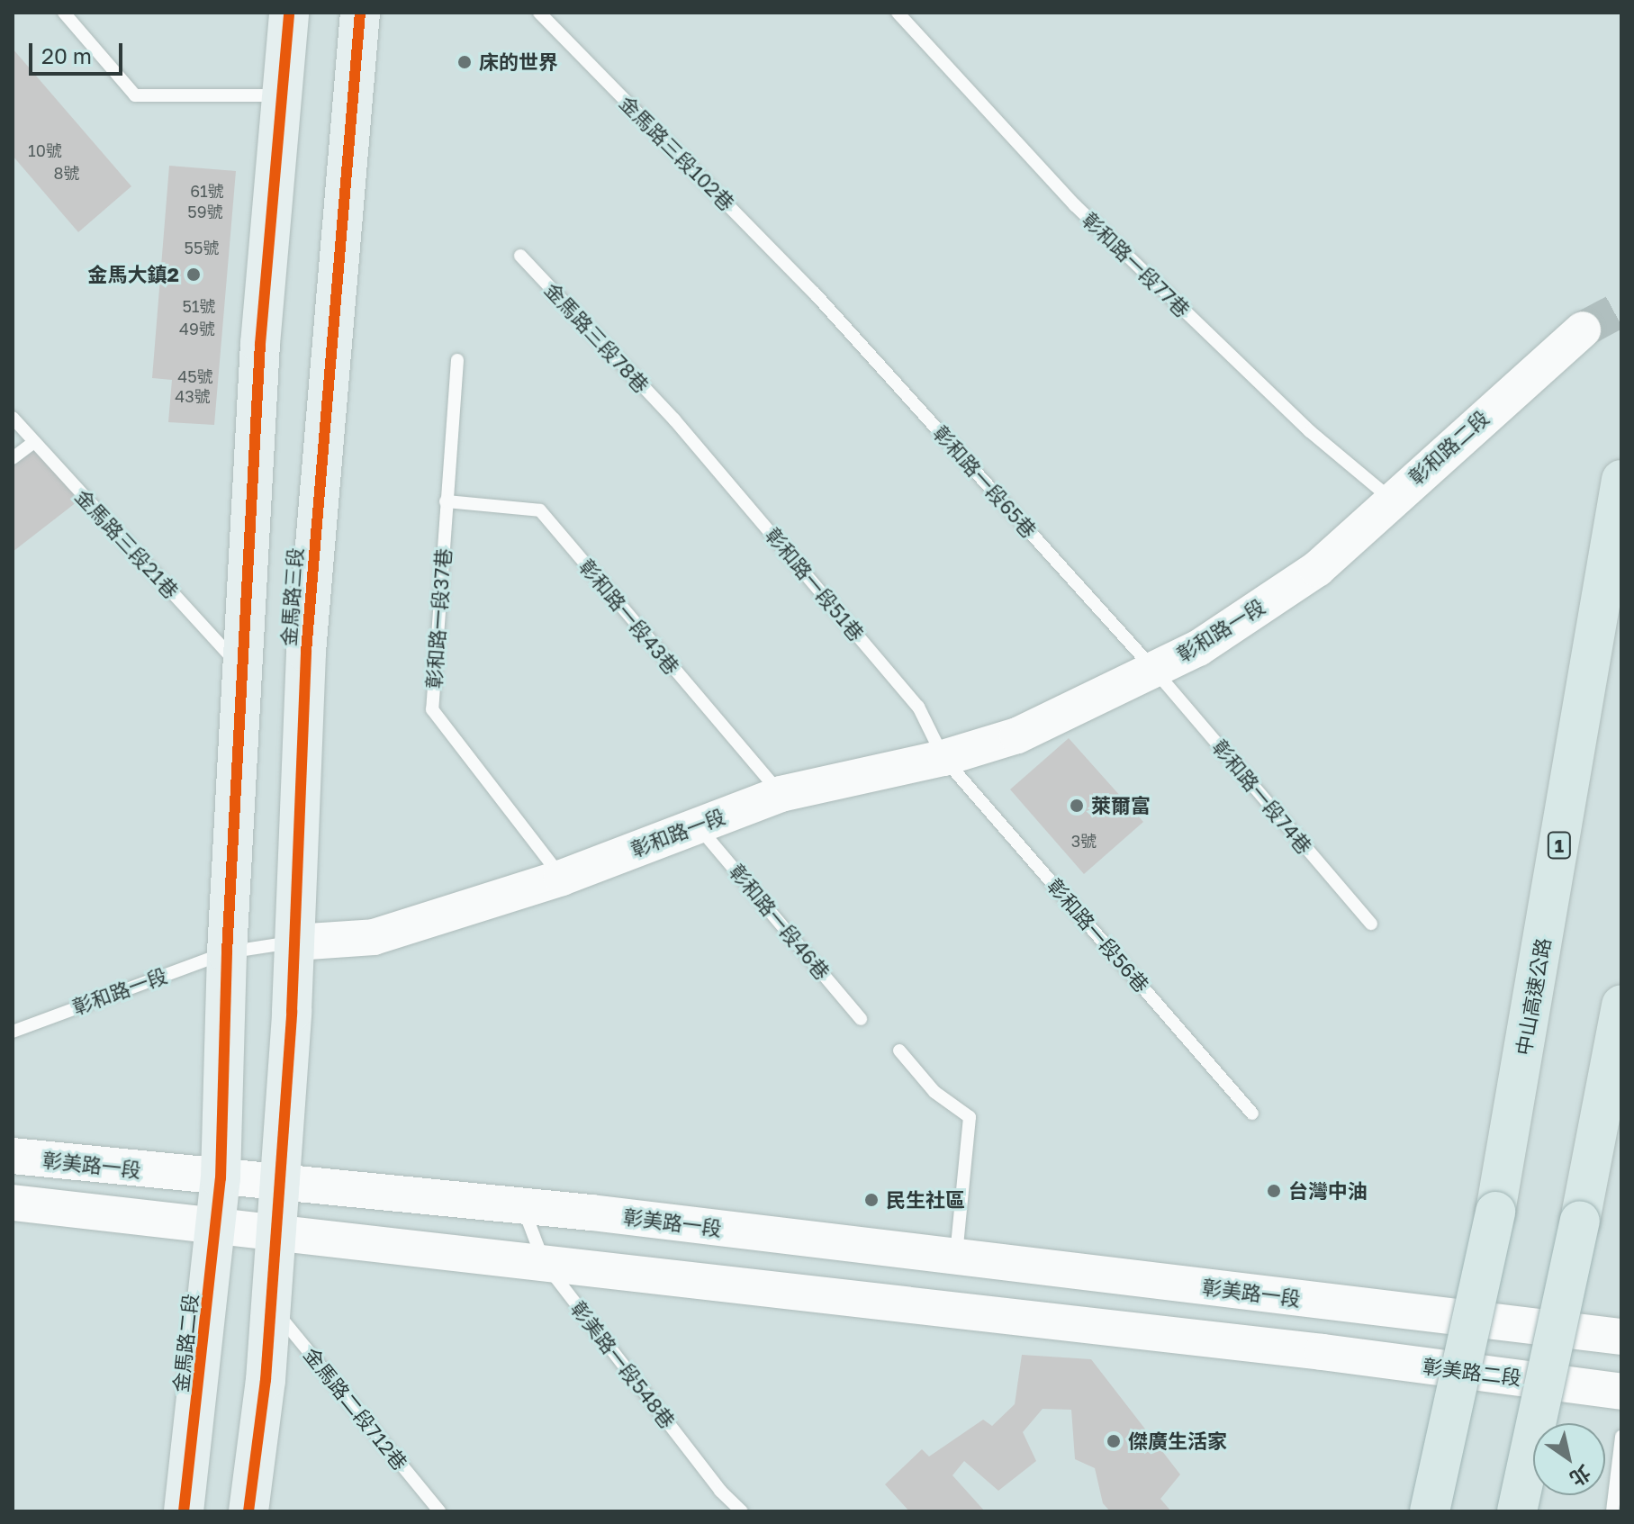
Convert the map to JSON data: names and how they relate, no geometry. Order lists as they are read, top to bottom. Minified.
{"streets":{"highway":["1","中山高速公路"],"main road":["彰和路二段","金馬路三段","彰和路一段","彰美路一段","金馬路二段","彰美路二段"],"lane":["金馬路三段102巷","彰和路一段77巷","金馬路三段78巷","彰和路一段65巷","金馬路三段21巷","彰和路一段51巷","彰和路一段43巷","彰和路一段37巷","彰和路一段74巷","彰和路一段46巷","彰和路一段56巷","彰美路一段548巷","金馬路二段712巷"]},"crossings":[["金馬路三段102巷","彰和路一段65巷"],["彰和路一段77巷","彰和路二段"],["金馬路三段78巷","彰和路一段51巷"],["彰和路二段","彰和路一段"],["彰和路一段65巷","彰和路一段"],["彰和路一段65巷","彰和路一段74巷"],["彰和路一段51巷","彰和路一段"],["彰和路一段51巷","彰和路一段56巷"],["金馬路三段","彰和路一段"],["金馬路三段","彰美路一段"],["彰和路一段43巷","彰和路一段37巷"],["彰和路一段43巷","彰和路一段"],["彰和路一段37巷","彰和路一段"],["彰和路一段","彰和路一段74巷"],["彰和路一段","彰和路一段46巷"],["彰和路一段","彰和路一段56巷"],["彰美路一段","金馬路二段"],["彰美路一段","彰美路一段548巷"]],"places":["床的世界","金馬大鎮2","萊爾富","台灣中油","民生社區","傑廣生活家"],"house_numbers":["10號","8號","61號","59號","55號","51號","49號","45號","43號","3號"],"scale_bar":"20 m","north":"bottom right"}
